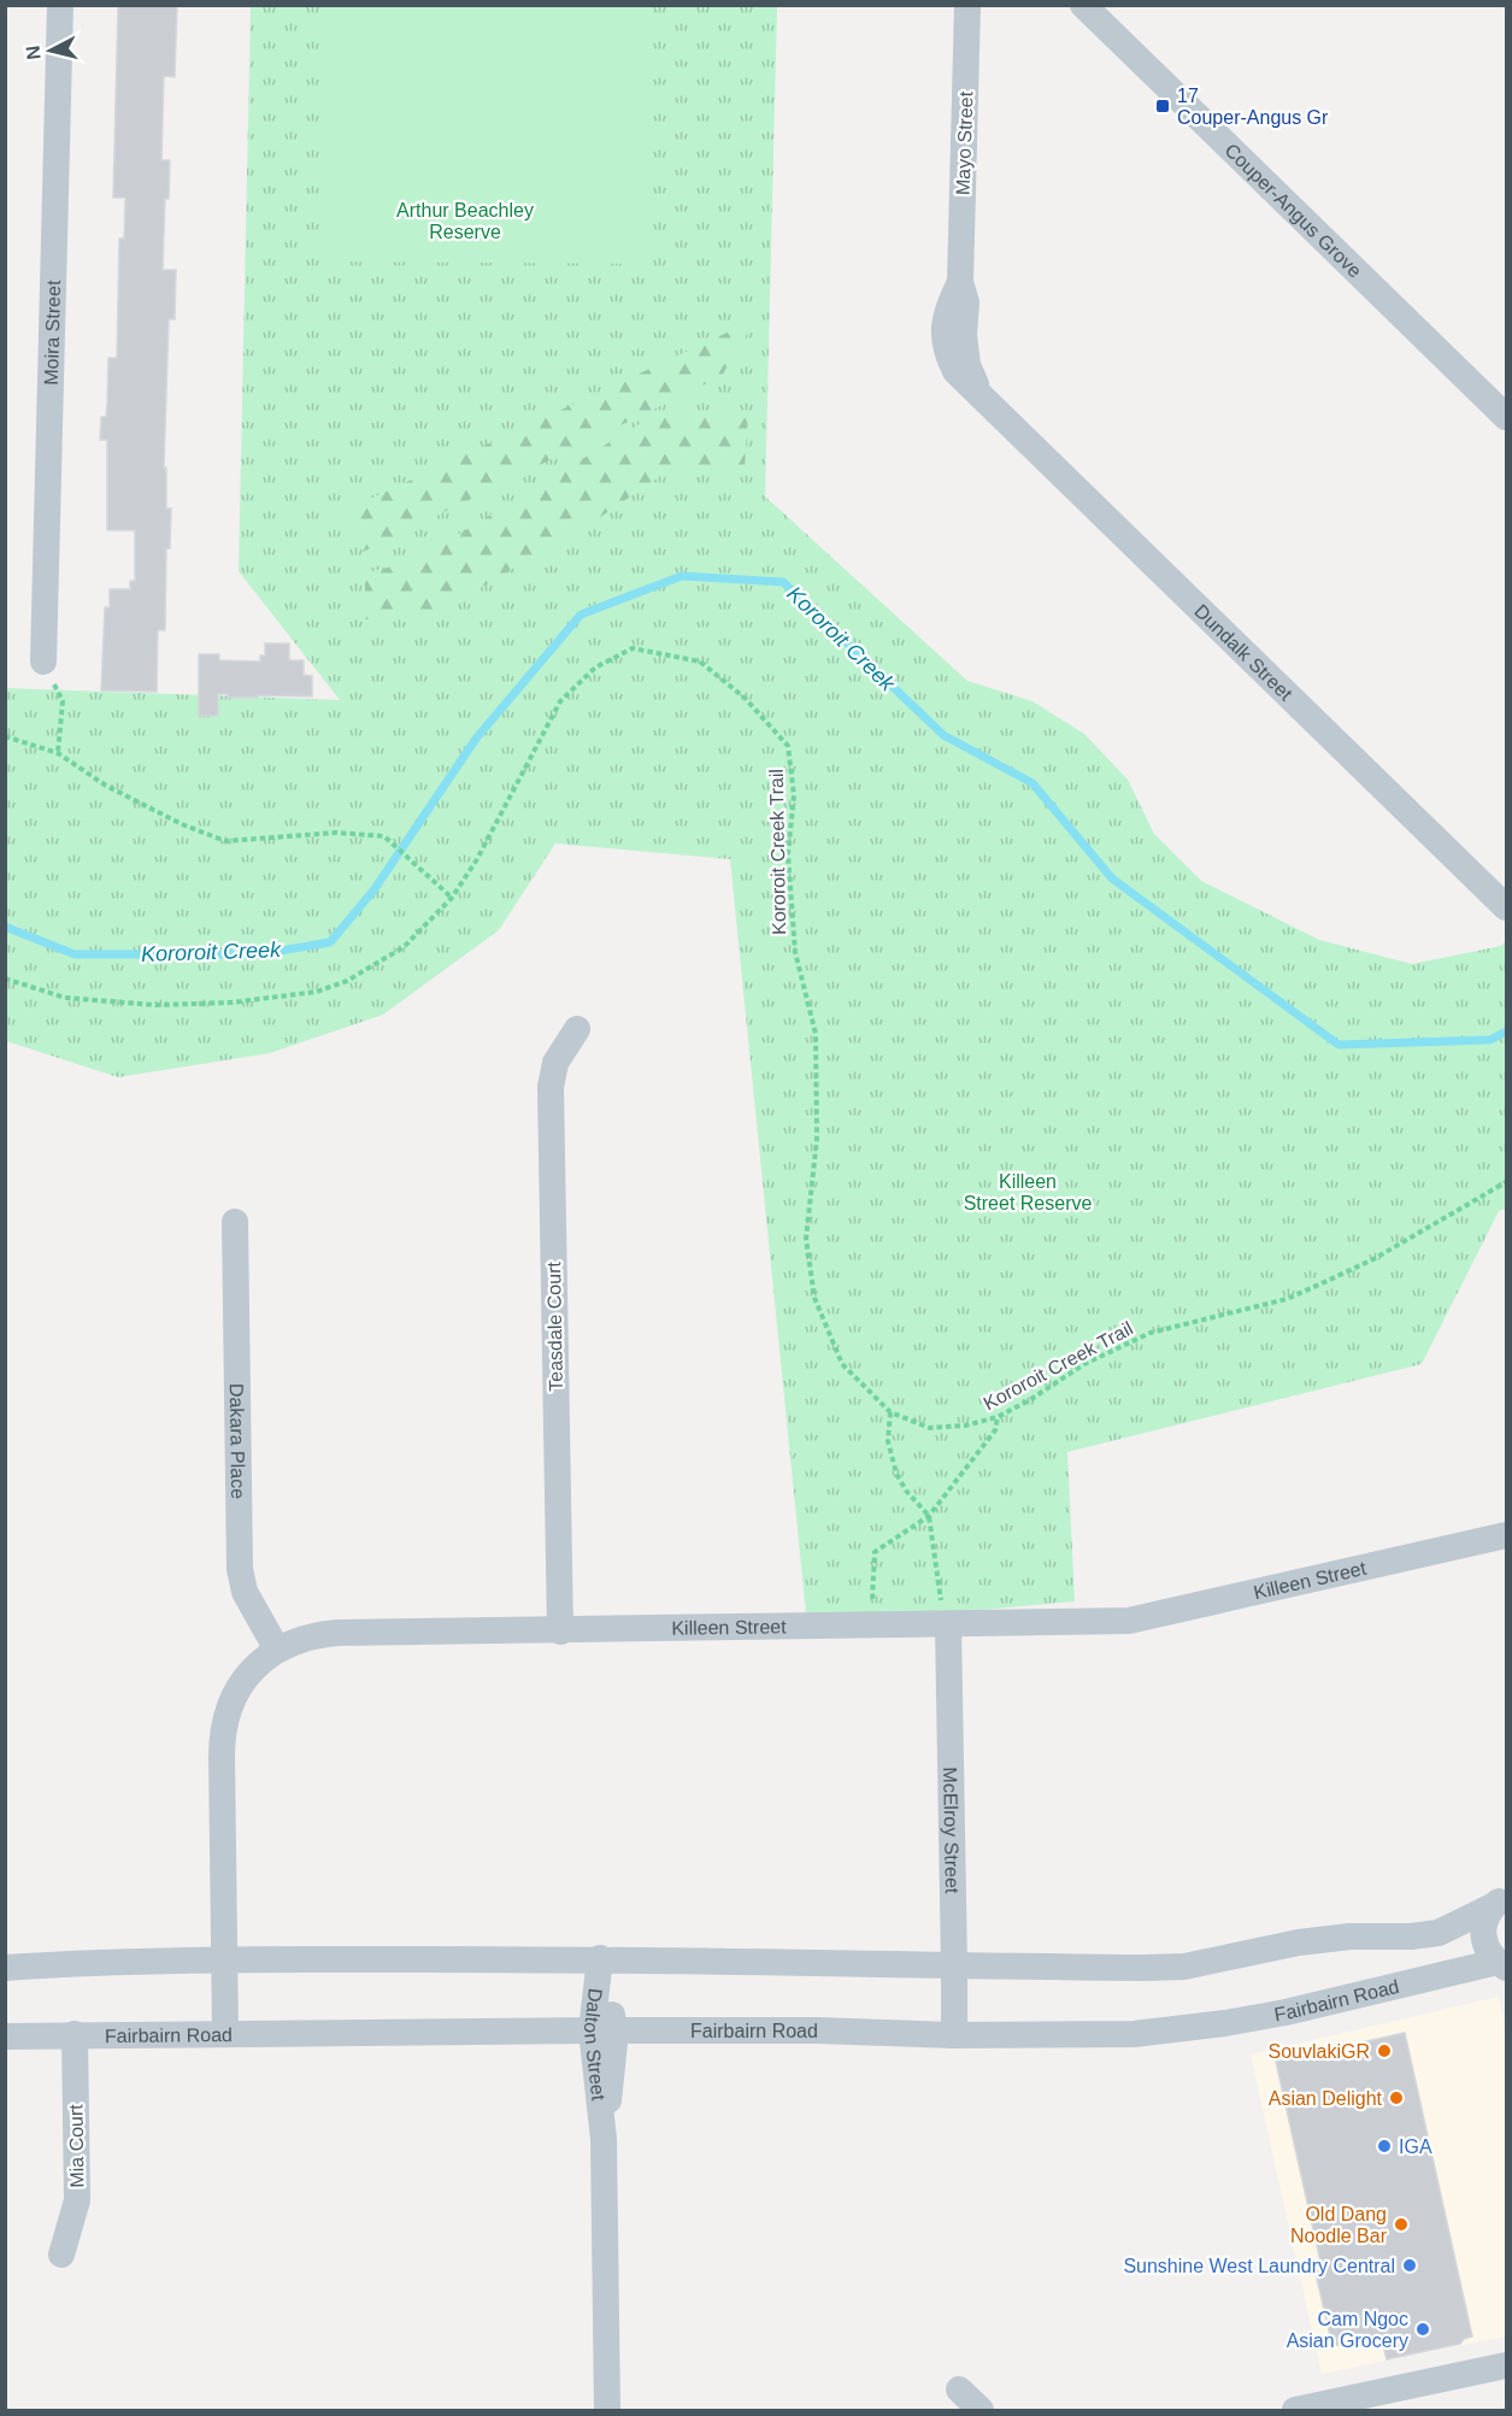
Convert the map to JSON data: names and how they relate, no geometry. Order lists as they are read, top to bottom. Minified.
{"streets":{"street":["Mayo Street","Couper-Angus Grove","Moira Street","Dundalk Street","Teasdale Court","Dakara Place","Killeen Street","McElroy Street","Fairbairn Road","Dalton Street","Mia Court"],"path":["Kororoit Creek Trail"]},"crossings":[["Mayo Street","Dundalk Street"],["Teasdale Court","Killeen Street"],["Dakara Place","Killeen Street"],["Killeen Street","McElroy Street"],["Killeen Street","Fairbairn Road"],["McElroy Street","Fairbairn Road"],["Fairbairn Road","Dalton Street"],["Fairbairn Road","Mia Court"]],"water":["Kororoit Creek"],"parks":["Arthur Beachley Reserve","Killeen Street Reserve"],"places":{"transit":["17 Couper-Angus Gr"],"other":["SouvlakiGR","Asian Delight","IGA","Old Dang Noodle Bar","Sunshine West Laundry Central","Cam Ngoc Asian Grocery"]},"north":"left"}
